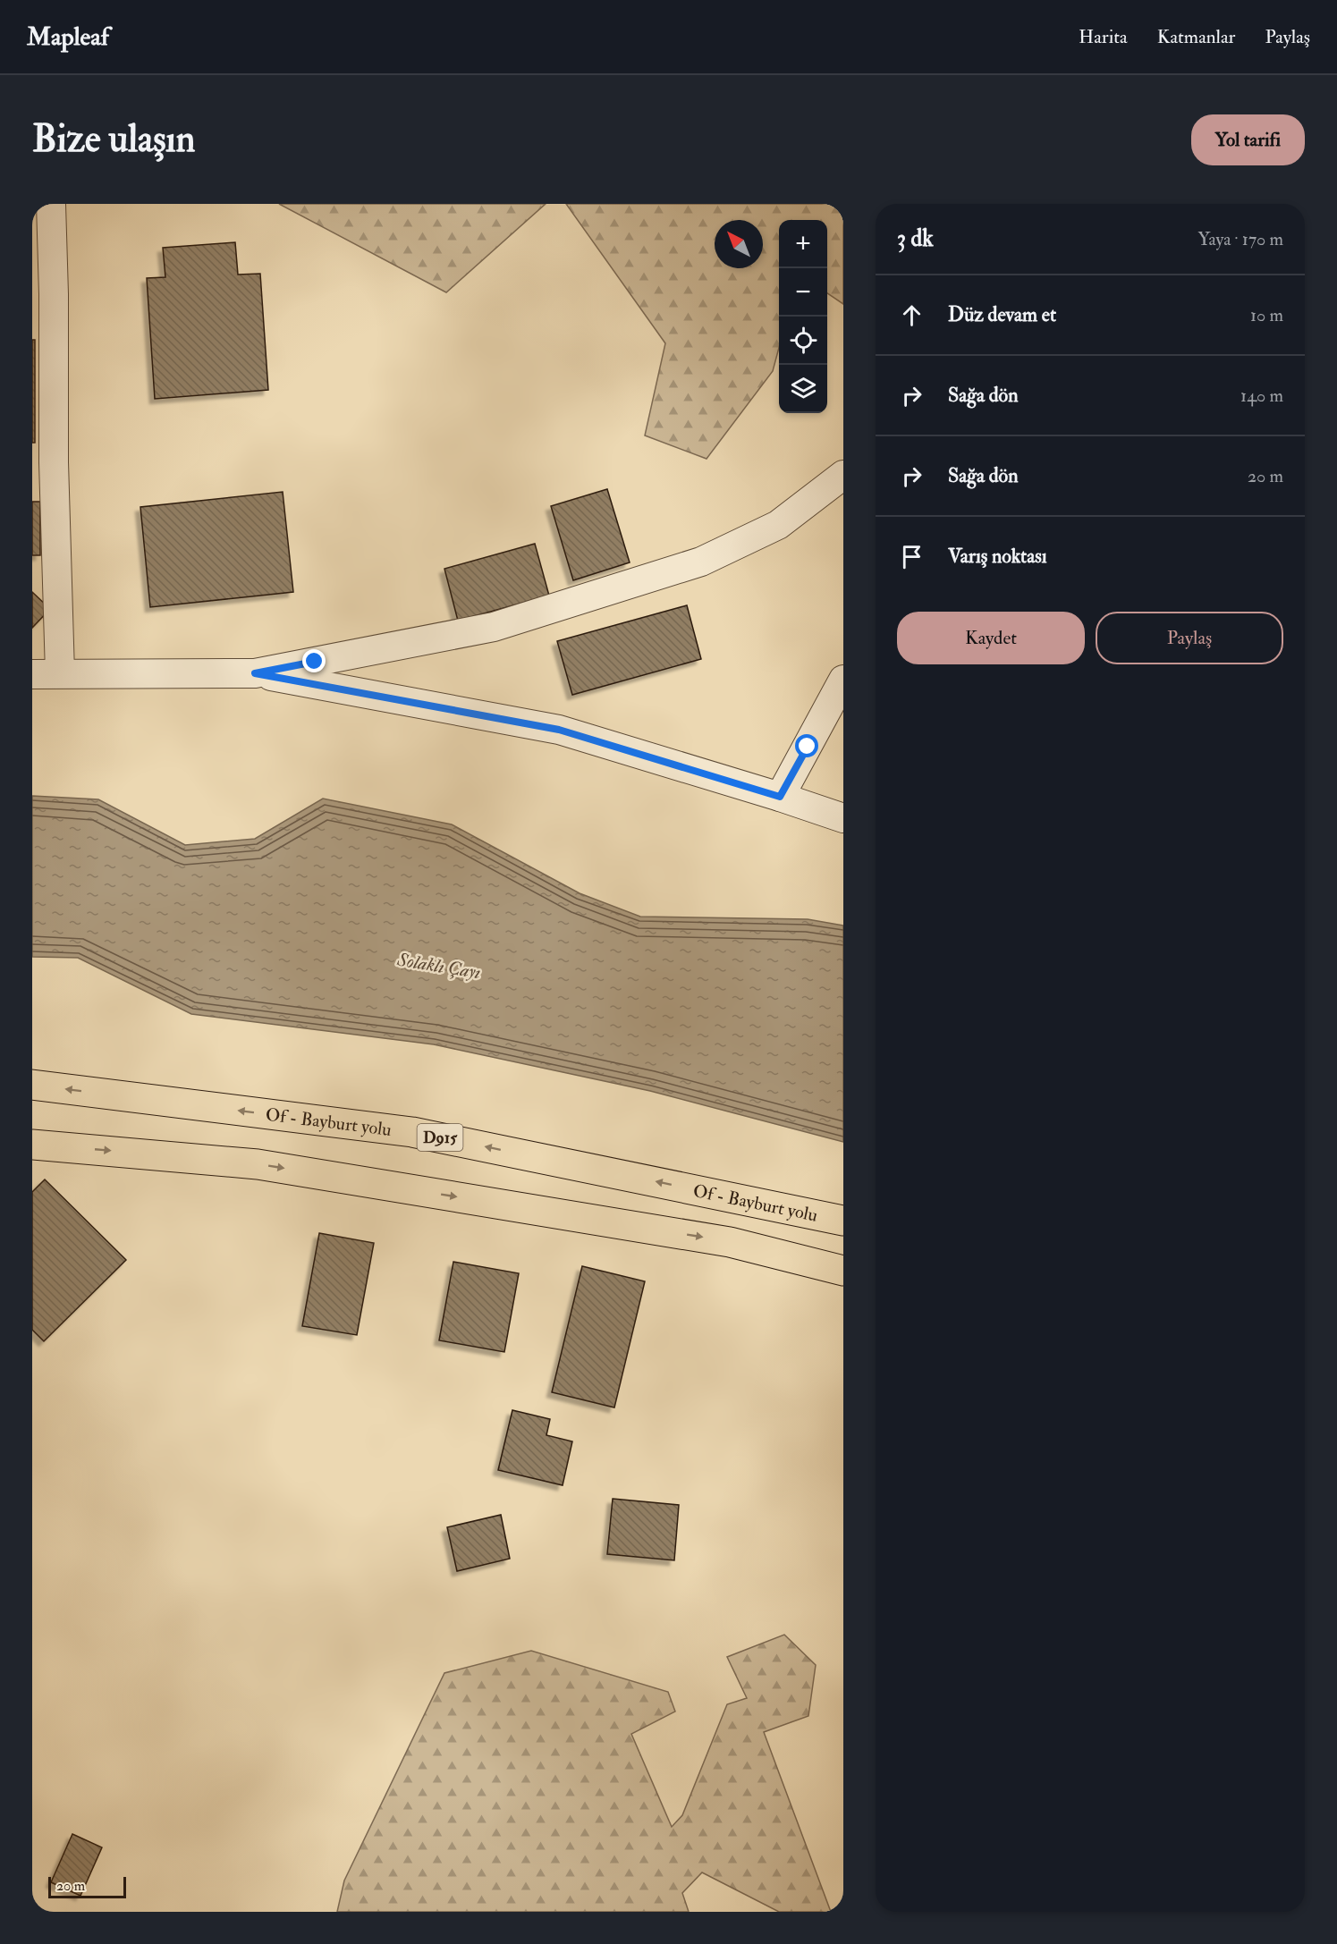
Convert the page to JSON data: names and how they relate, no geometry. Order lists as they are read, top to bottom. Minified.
{"streets":{"highway":["Of - Bayburt yolu","D915"]},"water":["Solaklı Çayı"],"scale_bar":"20 m","north":"top left","page":{"header":"Mapleaf","nav":["Harita","Katmanlar","Paylaş"],"buttons":["Yol tarifi",["Kaydet","Paylaş"]],"title":"Bize ulaşın","heading":["3 dk","Yaya · 170 m"],"map_buttons":["+","−"],"list":[["Düz devam et","10 m"],["Sağa dön","140 m"],["Sağa dön","20 m"],"Varış noktası"],"scale":"20 m"}}
